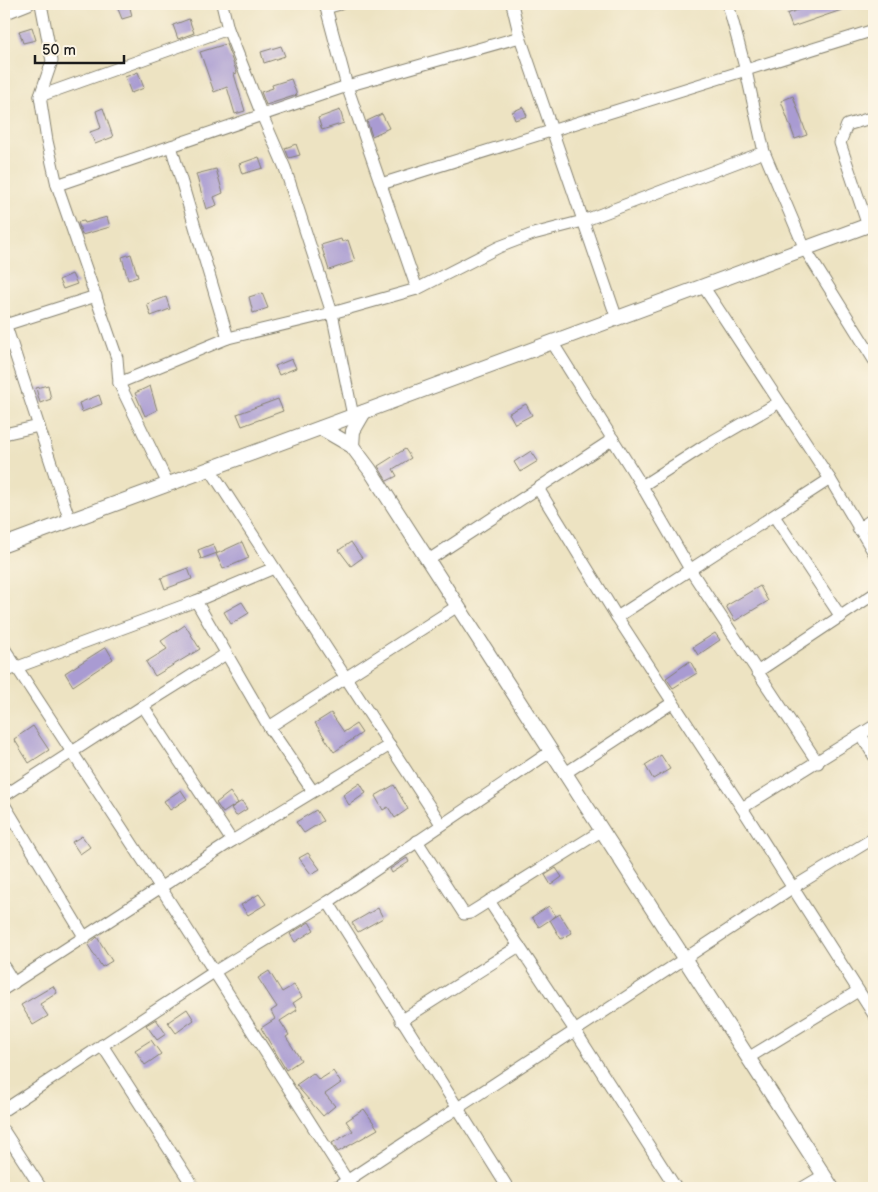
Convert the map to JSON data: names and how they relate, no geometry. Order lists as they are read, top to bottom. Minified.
{"scale_bar":"50 m"}
